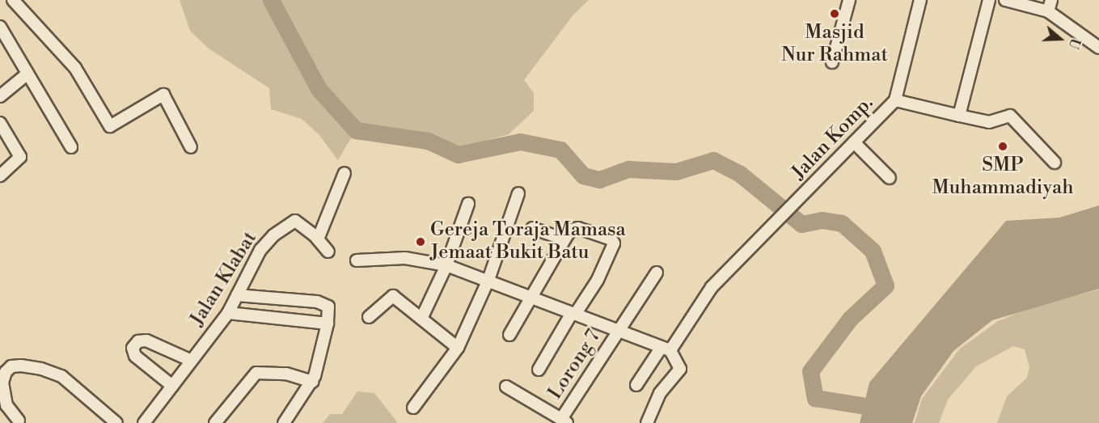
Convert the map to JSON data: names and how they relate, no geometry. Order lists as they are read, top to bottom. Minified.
{"streets":{"street":["Jalan Komp.","Jalan Klabat","Lorong 7"]},"places":["Masjid Nur Rahmat","SMP Muhammadiyah","Gereja Toraja Mamasa Jemaat Bukit Batu"],"north":"right"}
